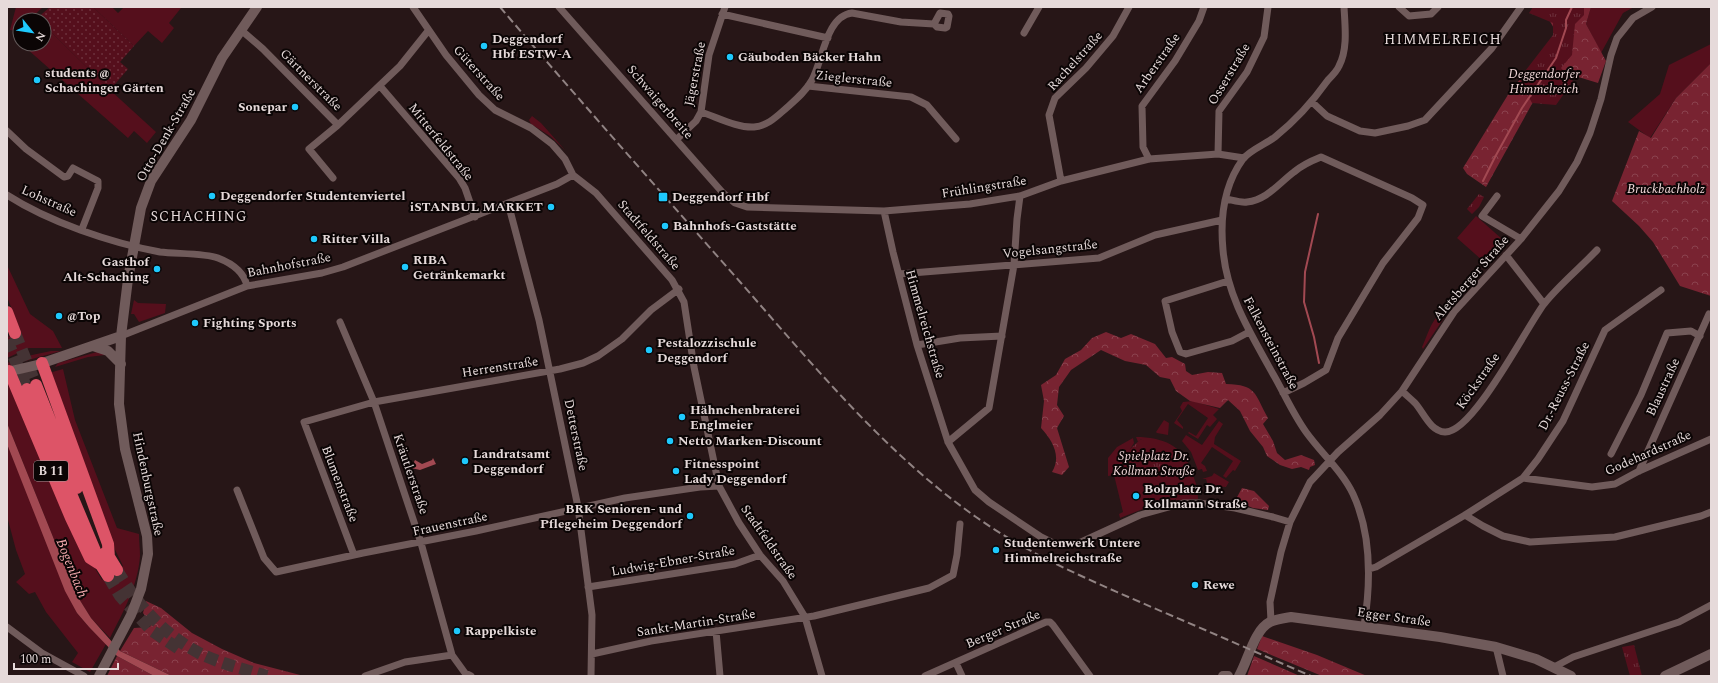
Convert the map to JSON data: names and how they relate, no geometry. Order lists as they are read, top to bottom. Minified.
{"streets":{"highway":["B 11"],"street":["Rachelstraße","Arberstraße","Güterstraße","Jägerstraße","Osserstraße","Zieglerstraße","Gärtnerstraße","Schwaigerbreite","Otto-Denk-Straße","Mitterfeldstraße","Frühlingstraße","Lohstraße","Stadtfeldstraße","Vogelsangstraße","Bahnhofstraße","Aletsberger Straße","Himmelreichstraße","Falkensteinstraße","Herrenstraße","Köckstraße","Dr.-Reuss-Straße","Blaustraße","Detterstraße","Godehardstraße","Kräutlerstraße","Hindenburgstraße","Blumenstraße","Frauenstraße","Ludwig-Ebner-Straße","Egger Straße","Sankt-Martin-Straße","Berger Straße"]},"crossings":[["Rachelstraße","Frühlingstraße"],["Arberstraße","Frühlingstraße"],["Güterstraße","Gärtnerstraße"],["Güterstraße","Stadtfeldstraße"],["Güterstraße","Bahnhofstraße"],["Jägerstraße","Zieglerstraße"],["Jägerstraße","Schwaigerbreite"],["Osserstraße","Frühlingstraße"],["Gärtnerstraße","Otto-Denk-Straße"],["Gärtnerstraße","Mitterfeldstraße"],["Schwaigerbreite","Frühlingstraße"],["Otto-Denk-Straße","Lohstraße"],["Otto-Denk-Straße","Bahnhofstraße"],["Otto-Denk-Straße","Hindenburgstraße"],["Mitterfeldstraße","Bahnhofstraße"],["Frühlingstraße","Himmelreichstraße"],["Frühlingstraße","Falkensteinstraße"],["Lohstraße","Bahnhofstraße"],["Stadtfeldstraße","Bahnhofstraße"],["Stadtfeldstraße","Herrenstraße"],["Stadtfeldstraße","Frauenstraße"],["Stadtfeldstraße","Ludwig-Ebner-Straße"],["Stadtfeldstraße","Sankt-Martin-Straße"],["Vogelsangstraße","Himmelreichstraße"],["Vogelsangstraße","Falkensteinstraße"],["Bahnhofstraße","Detterstraße"],["Bahnhofstraße","B 11"],["Bahnhofstraße","Hindenburgstraße"],["Aletsberger Straße","Himmelreichstraße"],["Aletsberger Straße","Falkensteinstraße"],["Aletsberger Straße","Köckstraße"],["Aletsberger Straße","Egger Straße"],["Falkensteinstraße","Dr.-Reuss-Straße"],["Falkensteinstraße","Egger Straße"],["Herrenstraße","Detterstraße"],["Herrenstraße","Kräutlerstraße"],["Herrenstraße","Blumenstraße"],["Dr.-Reuss-Straße","Godehardstraße"],["Blaustraße","Godehardstraße"],["Detterstraße","Frauenstraße"],["Detterstraße","Ludwig-Ebner-Straße"],["Detterstraße","Sankt-Martin-Straße"],["Kräutlerstraße","Frauenstraße"],["Blumenstraße","Frauenstraße"]],"districts":["HIMMELREICH","SCHACHING"],"water":["Bogenbach"],"parks":["Deggendorfer Himmelreich","Bruckbachholz","Spielplatz Dr. Kollman Straße"],"places":{"other":["Deggendorf Hbf ESTW-A","Gäuboden Bäcker Hahn","students @ Schachinger Gärten","Sonepar","Deggendorfer Studentenviertel","iSTANBUL MARKET","Bahnhofs-Gaststätte","Ritter Villa","RIBA Getränkemarkt","Gasthof Alt-Schaching","@Top","Fighting Sports","Pestalozzischule Deggendorf","Hähnchenbraterei Englmeier","Netto Marken-Discount","Landratsamt Deggendorf","Fitnesspoint Lady Deggendorf","Bolzplatz Dr. Kollmann Straße","BRK Senioren- und Pflegeheim Deggendorf","Studentenwerk Untere Himmelreichstraße","Rewe","Rappelkiste"],"transit":["Deggendorf Hbf"]},"scale_bar":"100 m","north":"bottom right"}
